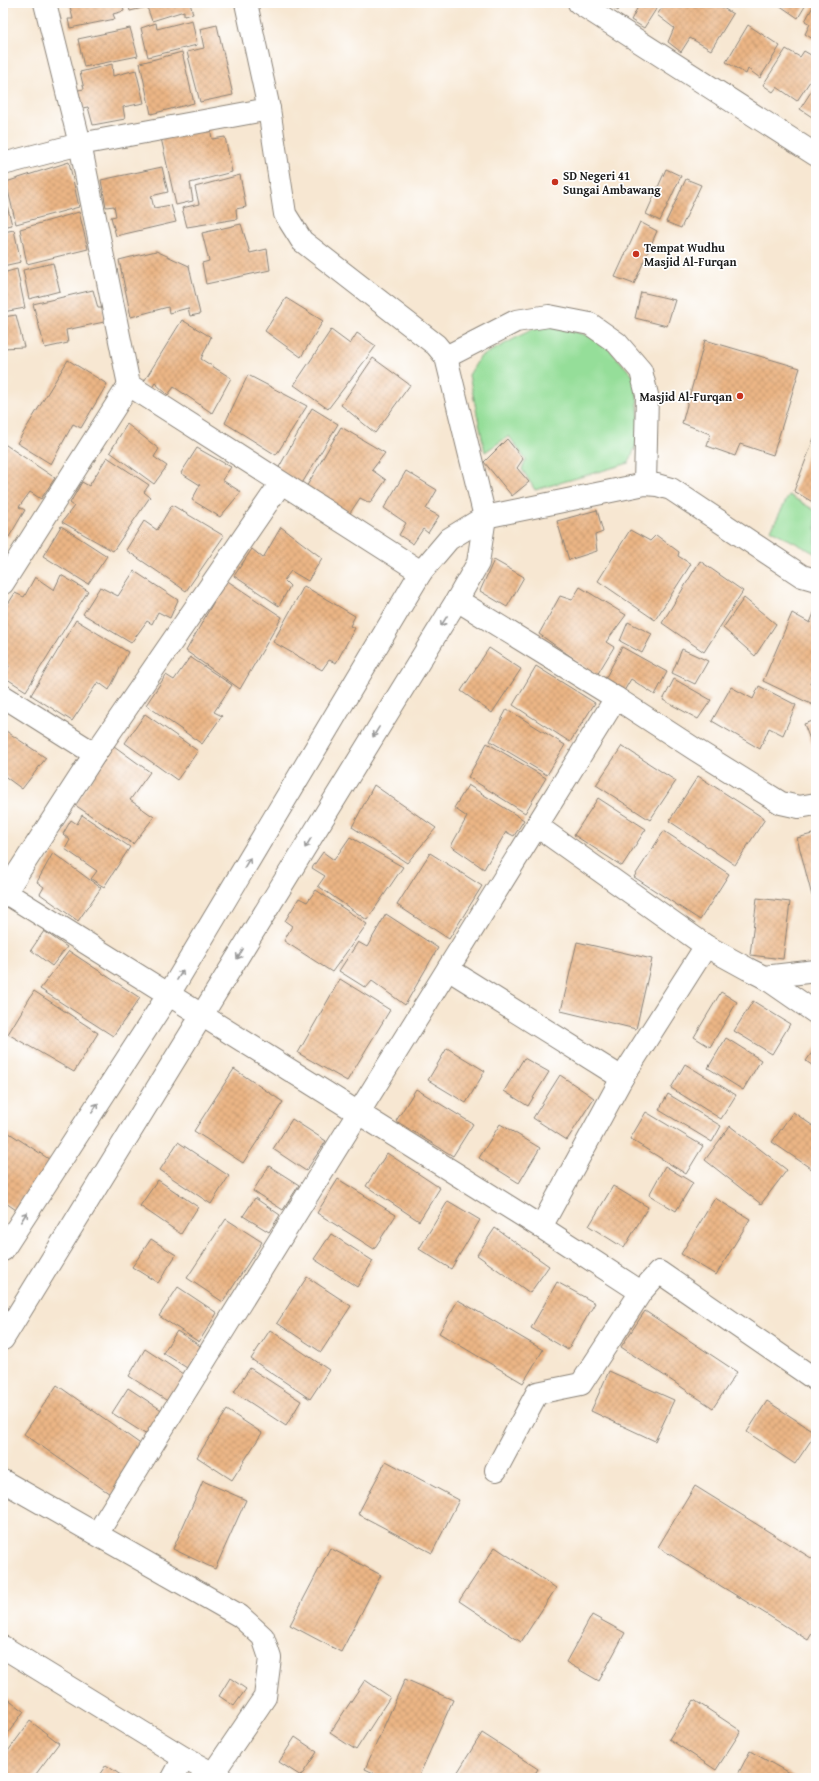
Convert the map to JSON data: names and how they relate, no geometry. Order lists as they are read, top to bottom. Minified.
{"places":["SD Negeri 41 Sungai Ambawang","Tempat Wudhu Masjid Al-Furqan","Masjid Al-Furqan"]}
